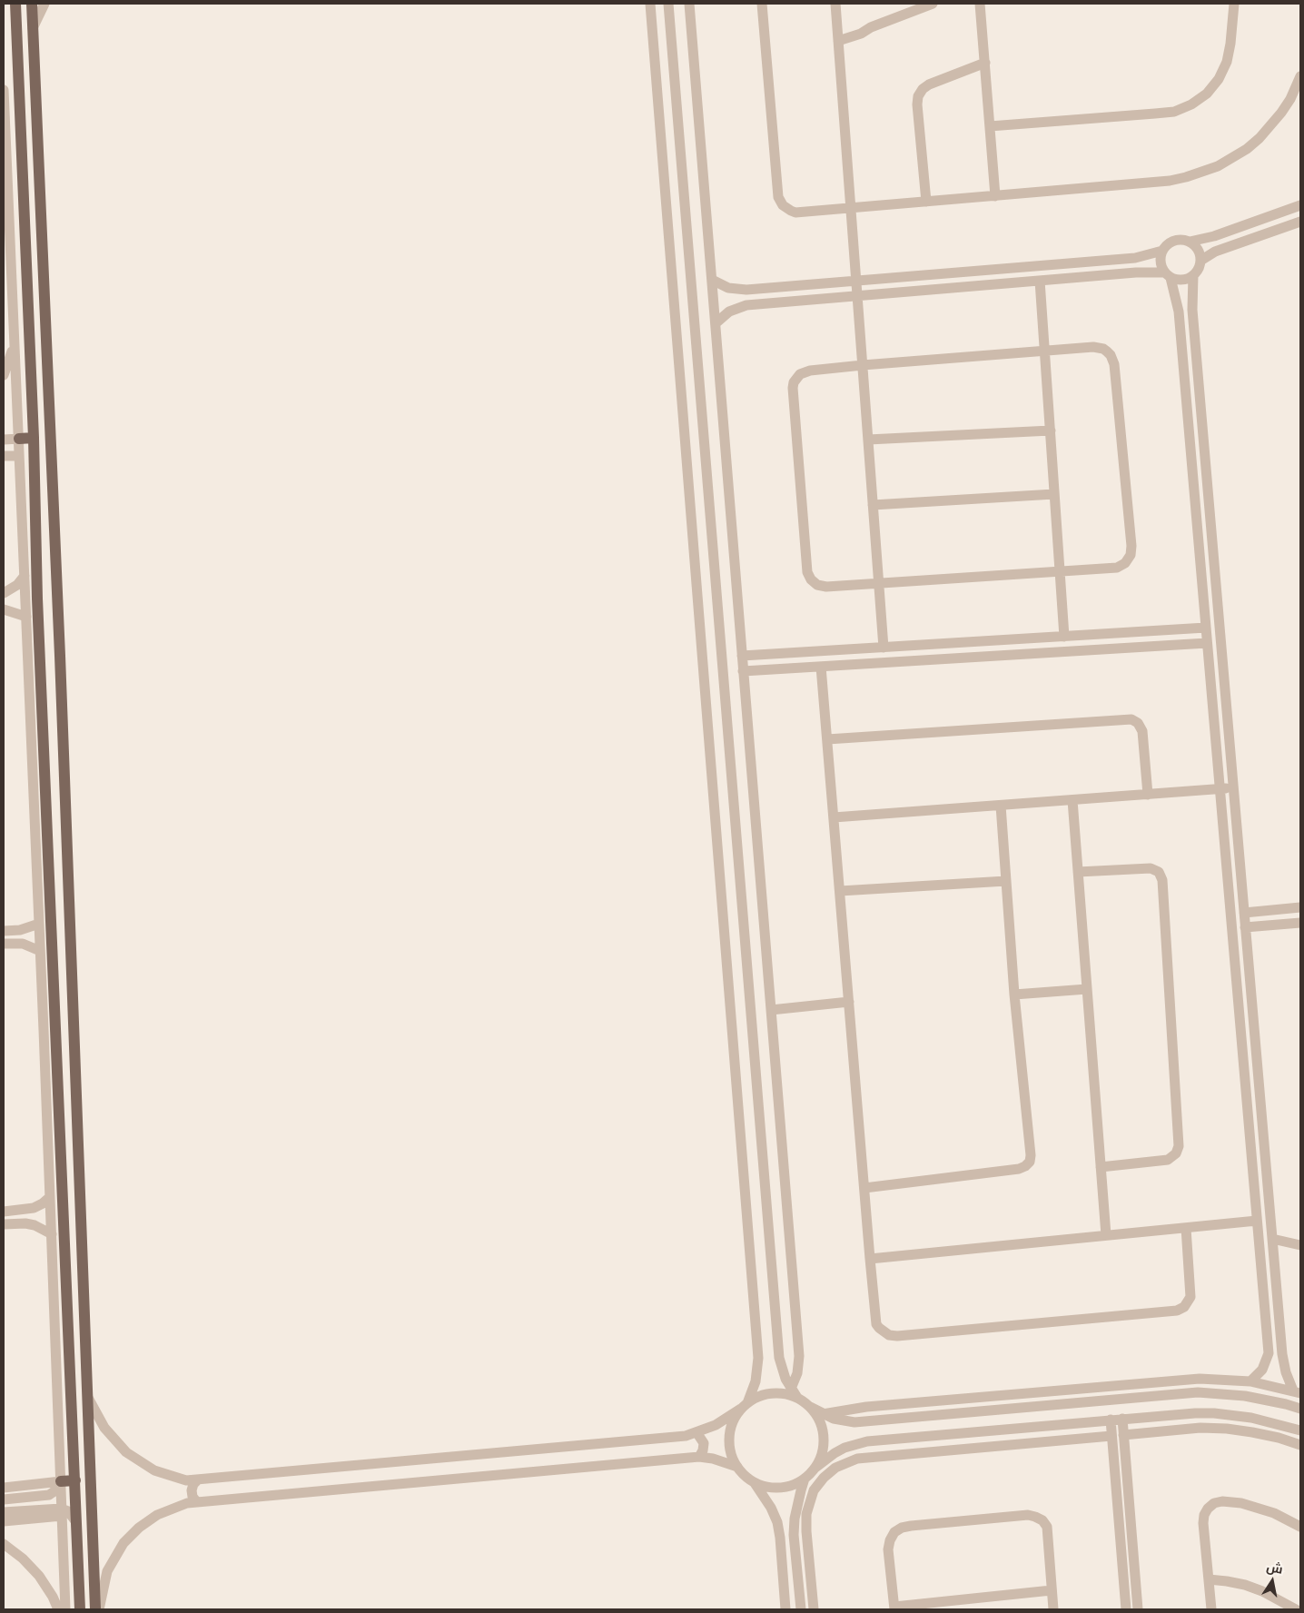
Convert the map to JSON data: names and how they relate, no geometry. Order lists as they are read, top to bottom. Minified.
{"north":"top"}
